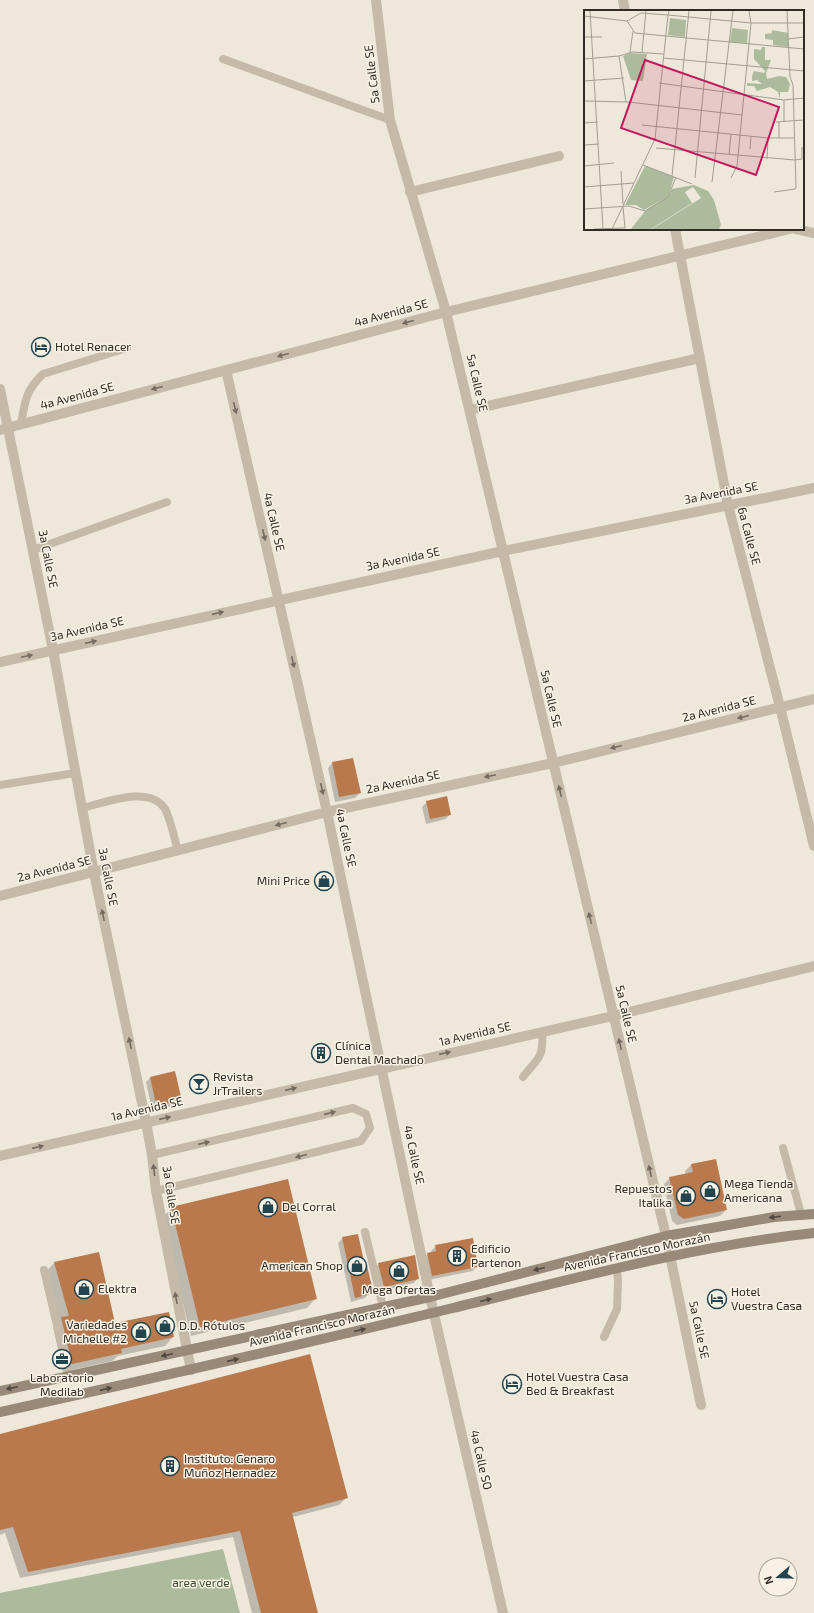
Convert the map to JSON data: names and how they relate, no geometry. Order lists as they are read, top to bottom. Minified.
{"streets":{"main road":["Avenida Francisco Morazán"],"street":["5a Calle SE","4a Avenida SE","3a Avenida SE","4a Calle SE","6a Calle SE","3a Calle SE","2a Avenida SE","1a Avenida SE","4a Calle SO"]},"crossings":[["5a Calle SE","4a Avenida SE"],["5a Calle SE","3a Avenida SE"],["5a Calle SE","2a Avenida SE"],["5a Calle SE","1a Avenida SE"],["5a Calle SE","Avenida Francisco Morazán"],["4a Avenida SE","4a Calle SE"],["4a Avenida SE","6a Calle SE"],["4a Avenida SE","3a Calle SE"],["3a Avenida SE","4a Calle SE"],["3a Avenida SE","6a Calle SE"],["3a Avenida SE","3a Calle SE"],["4a Calle SE","2a Avenida SE"],["4a Calle SE","1a Avenida SE"],["4a Calle SE","Avenida Francisco Morazán"],["4a Calle SE","4a Calle SO"],["6a Calle SE","2a Avenida SE"],["3a Calle SE","2a Avenida SE"],["3a Calle SE","1a Avenida SE"],["3a Calle SE","Avenida Francisco Morazán"],["Avenida Francisco Morazán","4a Calle SO"]],"one_way":["4a Avenida SE","4a Calle SE","3a Calle SE","2a Avenida SE","1a Avenida SE"],"parks":["area verde"],"places":{"hotel":["Hotel Renacer","Hotel Vuestra Casa","Hotel Vuestra Casa Bed & Breakfast"],"shop":["Mini Price","Mega Tienda Americana","Repuestos Italika","Del Corral","American Shop","Mega Ofertas","Elektra","D.D. Rótulos","Variedades Michelle #2"],"building":["Clínica Dental Machado","Edificio Partenon","Instituto: Genaro Muñoz Hernadez"],"bar":["Revista JrTrailers"],"office":["Laboratorio Medilab"]},"north":"left"}
